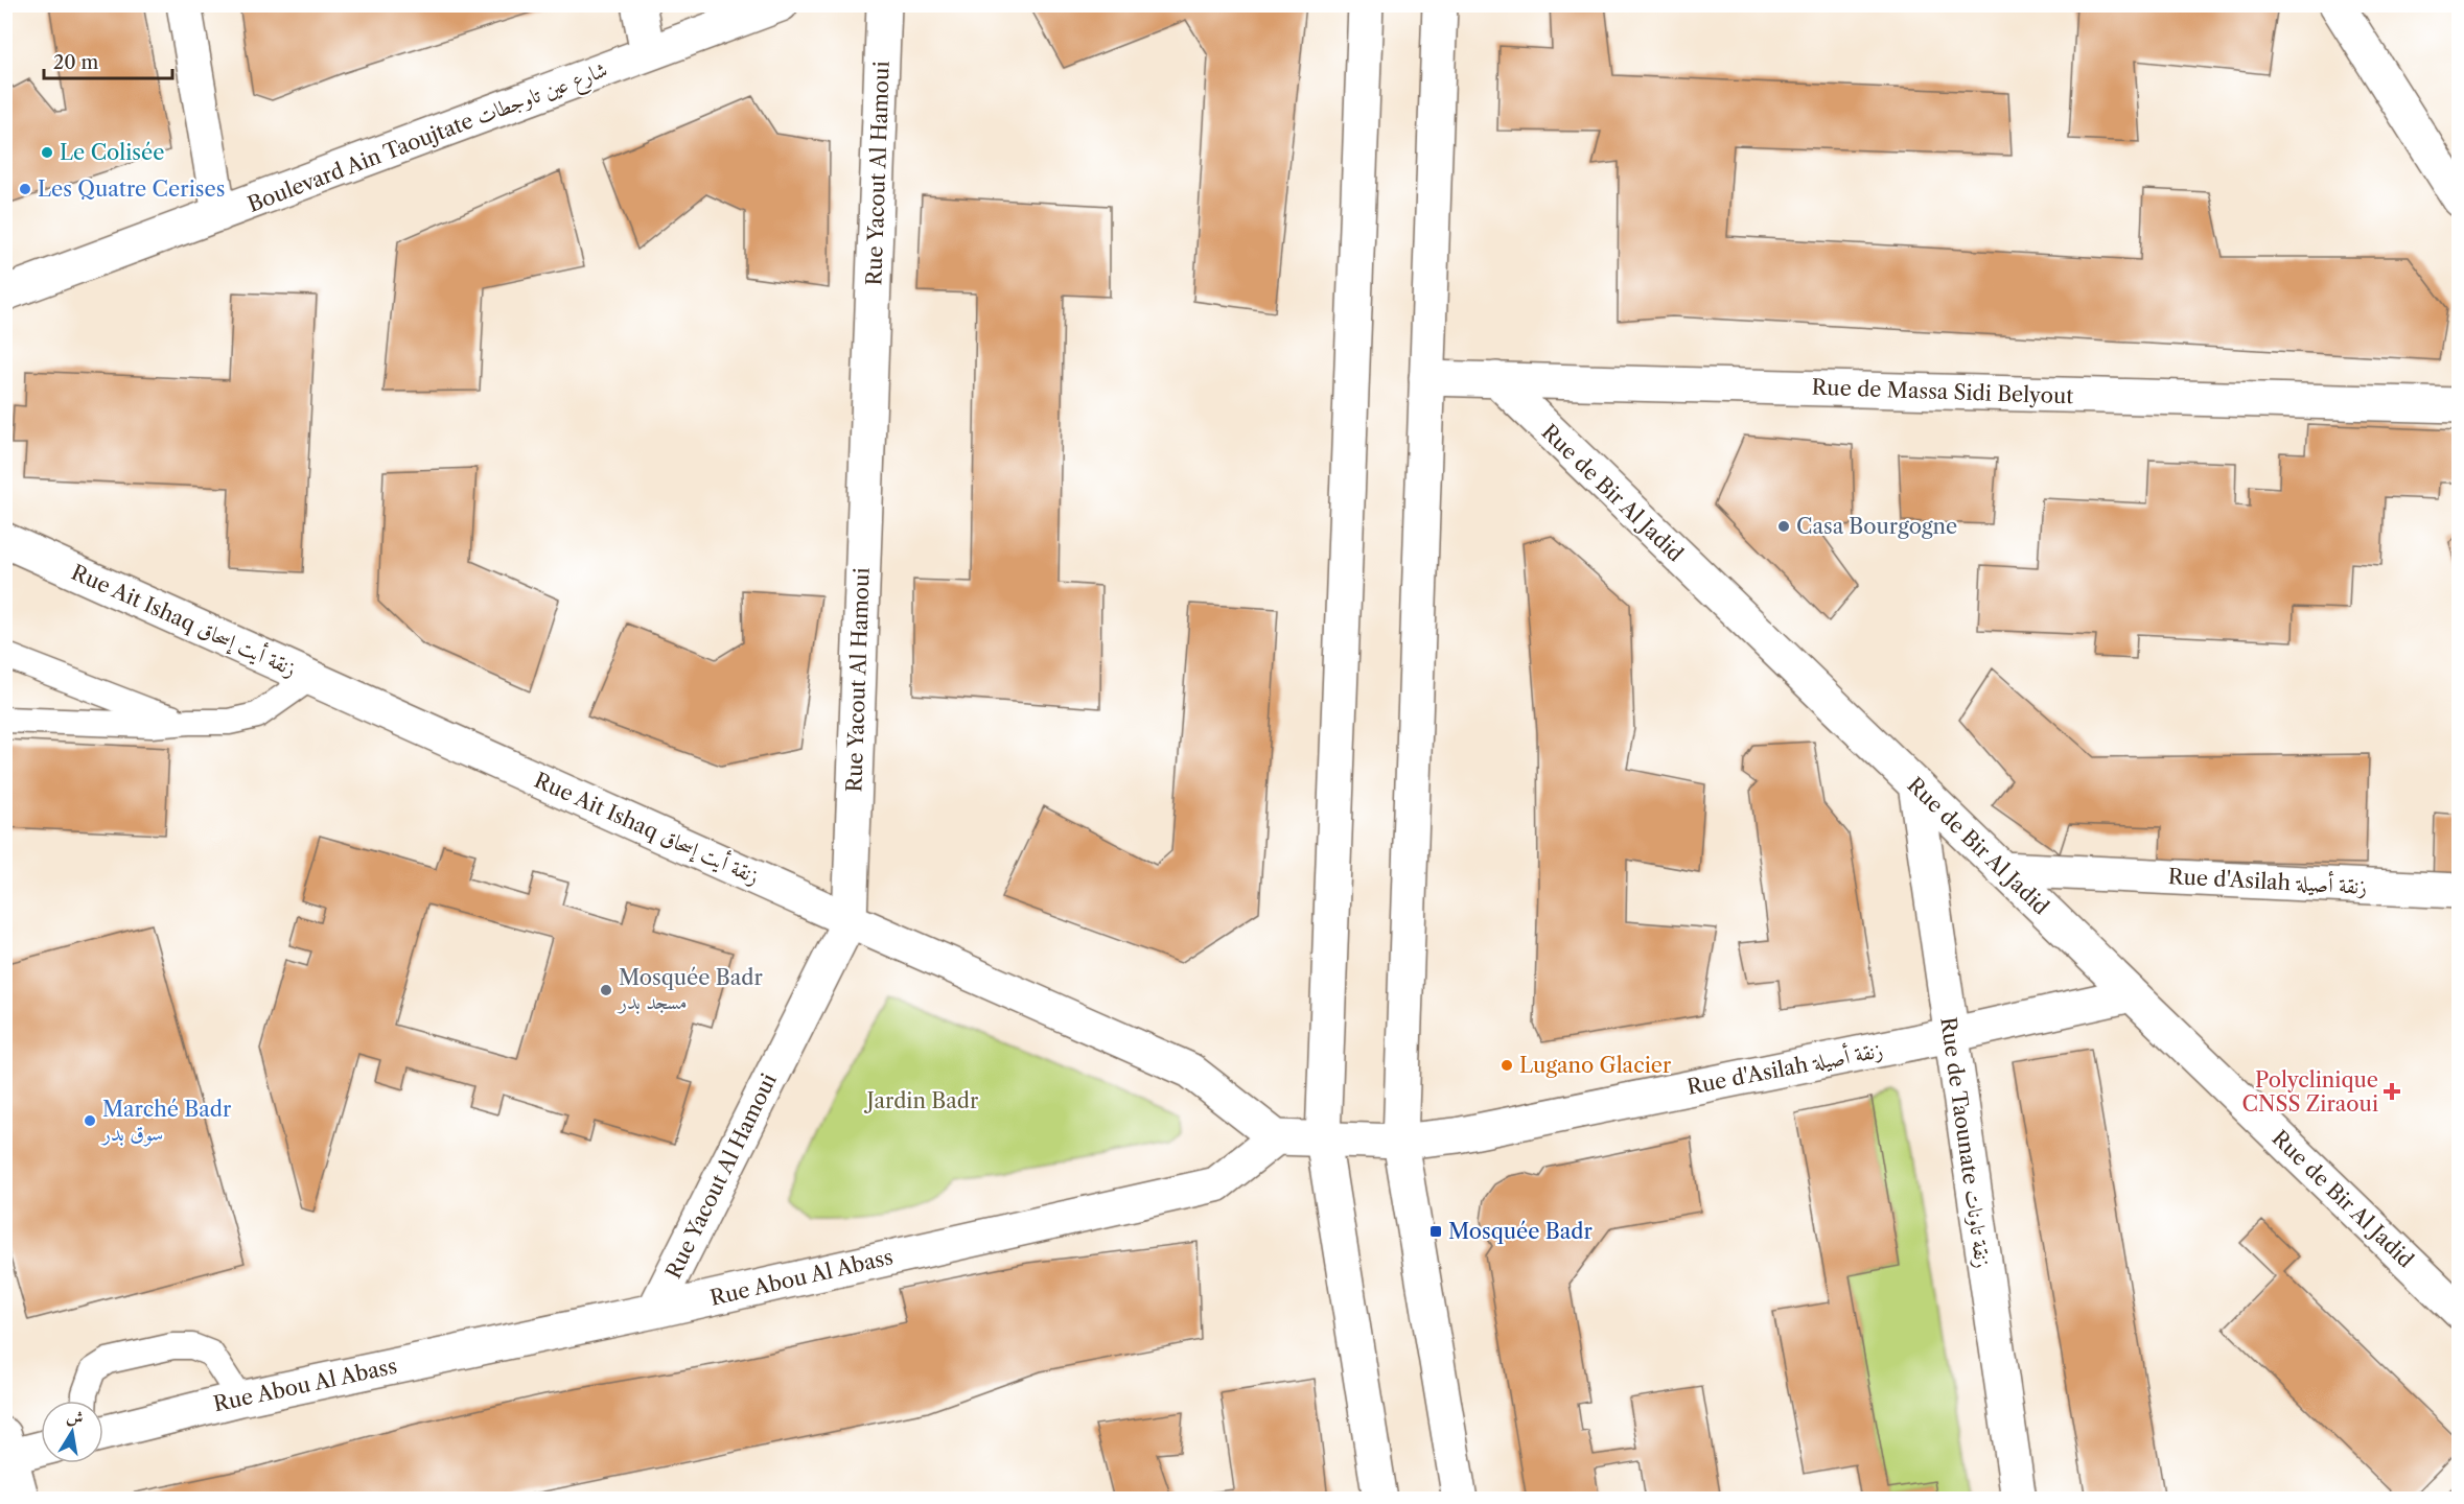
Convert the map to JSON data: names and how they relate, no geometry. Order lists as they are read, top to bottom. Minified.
{"streets":{"street":["Boulevard Ain Taoujtate شارع عين تاوجطات","Rue Yacout Al Hamoui","Rue de Massa Sidi Belyout","Rue de Bir Al Jadid","Rue Ait Ishaq زنقة أيت إسحاق","Rue d'Asilah زنقة أصيلة","Rue de Taounate زنقة تاونات","Rue Abou Al Abass"]},"crossings":[["Rue Yacout Al Hamoui","Rue Ait Ishaq زنقة أيت إسحاق"],["Rue Yacout Al Hamoui","Rue Abou Al Abass"],["Rue de Massa Sidi Belyout","Rue de Bir Al Jadid"],["Rue de Bir Al Jadid","Rue d'Asilah زنقة أصيلة"],["Rue de Bir Al Jadid","Rue de Taounate زنقة تاونات"],["Rue Ait Ishaq زنقة أيت إسحاق","Rue d'Asilah زنقة أصيلة"],["Rue Ait Ishaq زنقة أيت إسحاق","Rue Abou Al Abass"],["Rue d'Asilah زنقة أصيلة","Rue de Taounate زنقة تاونات"],["Rue d'Asilah زنقة أصيلة","Rue Abou Al Abass"]],"parks":["Jardin Badr"],"places":{"other":["Le Colisée","Les Quatre Cerises","Casa Bourgogne","Mosquée Badr مسجد بدر","Lugano Glacier","Marché Badr سوق بدر"],"health":["Polyclinique CNSS Ziraoui"],"transit":["Mosquée Badr"]},"scale_bar":"20 m","north":"top"}
